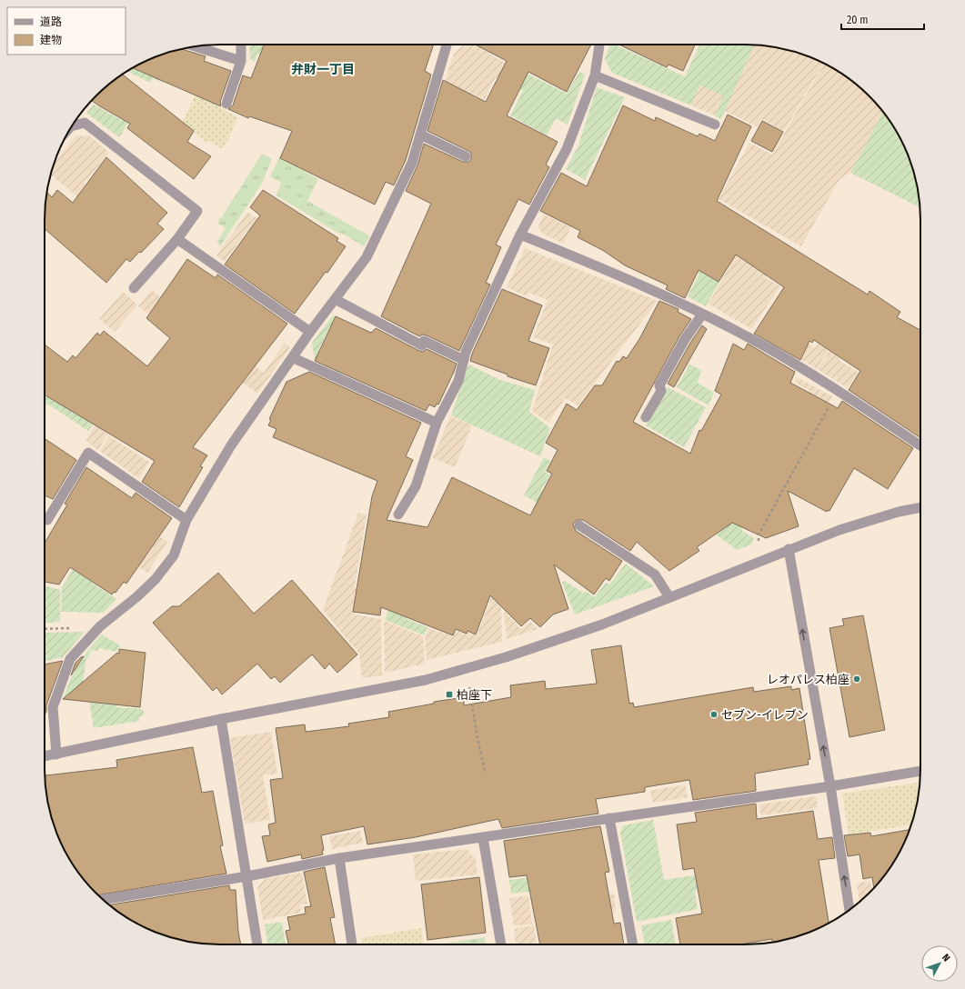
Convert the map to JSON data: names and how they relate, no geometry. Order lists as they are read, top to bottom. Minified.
{"districts":["弁財一丁目"],"places":{"other":["レオパレス柏座","セブン-イレブン"],"transit":["柏座下"]},"legend":["道路","建物"],"scale_bar":"20 m","north":"top right"}
